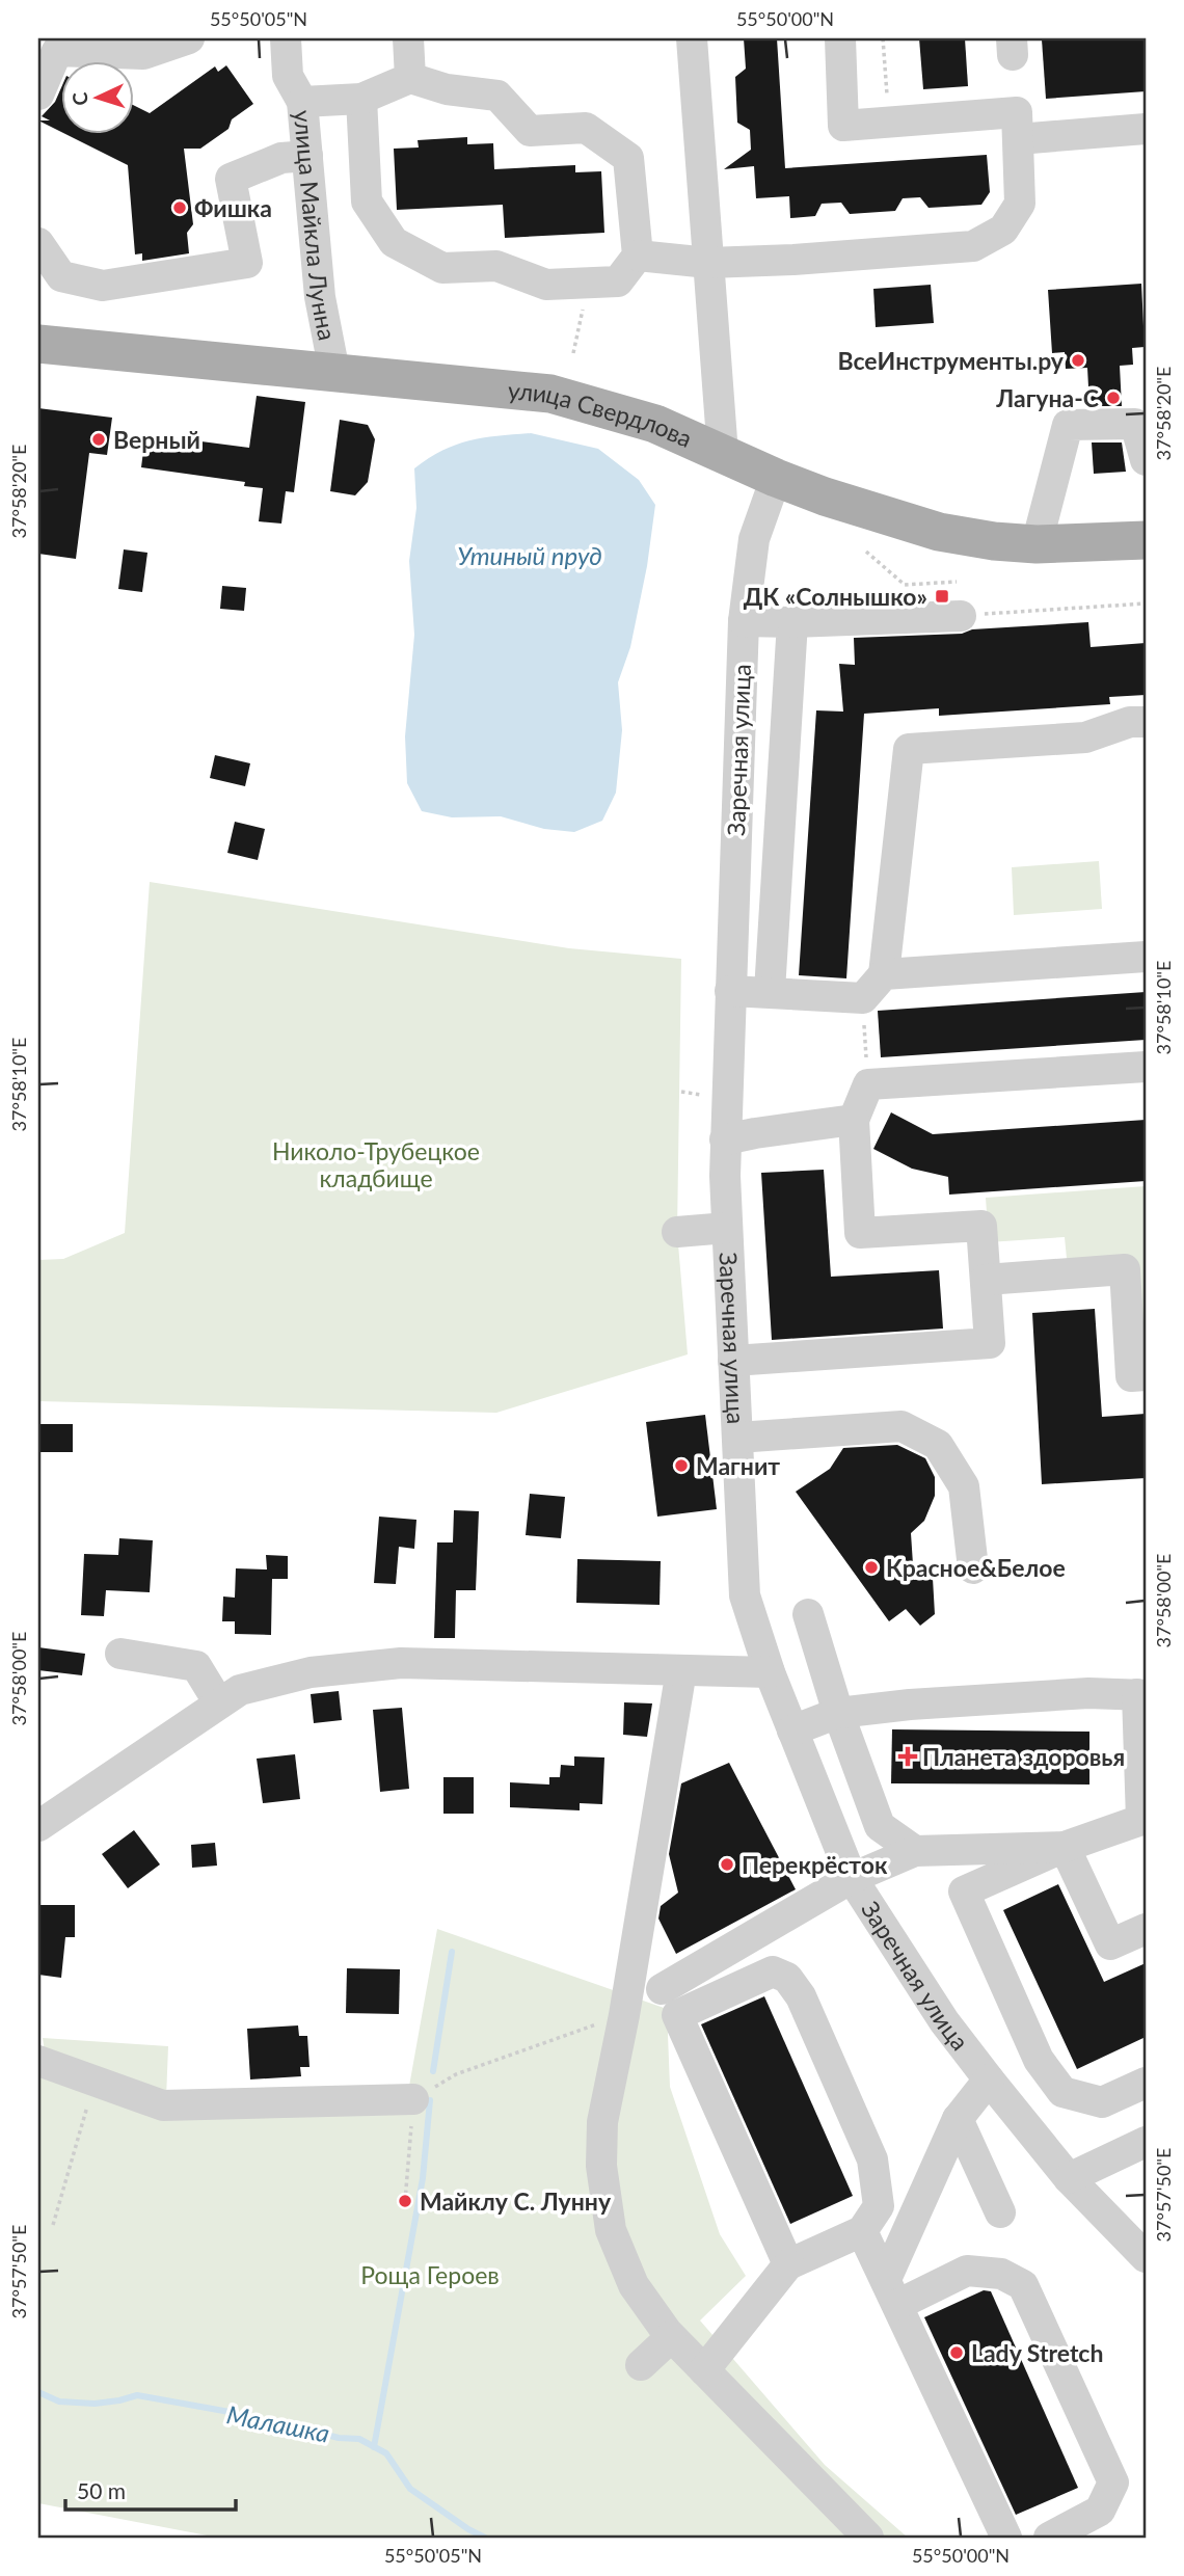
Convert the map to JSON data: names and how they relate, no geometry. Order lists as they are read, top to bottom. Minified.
{"streets":{"main road":["улица Свердлова"],"street":["улица Майкла Лунна","Заречная улица"]},"crossings":[["улица Майкла Лунна","улица Свердлова"],["улица Свердлова","Заречная улица"]],"water":["Утиный пруд","Малашка"],"parks":["Николо-Трубецкое кладбище","Роща Героев"],"places":{"other":["Фишка","ВсеИнструменты.ру","Лагуна-С","Верный","Магнит","Красное&Белое","Перекрёсток","Майклу С. Лунну","Lady Stretch"],"transit":["ДК «Солнышко»"],"health":["Планета здоровья"]},"scale_bar":"50 m","north":"left","coordinates":["55°50'05\"N","55°50'00\"N","37°58'20\"E","37°58'10\"E","37°58'00\"E","37°57'50\"E"]}
